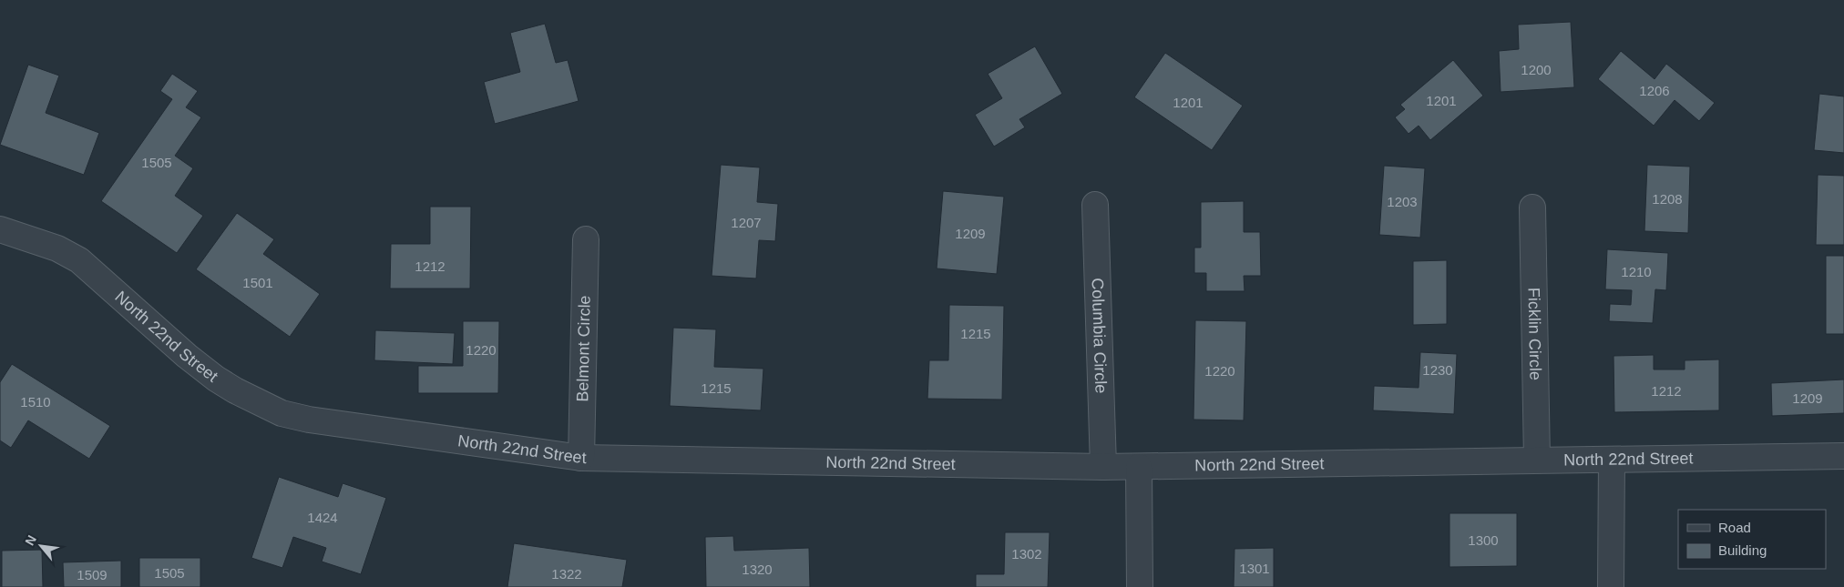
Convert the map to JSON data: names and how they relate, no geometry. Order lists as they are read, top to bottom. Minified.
{"streets":{"street":["Ficklin Circle","North 22nd Street","Columbia Circle","Belmont Circle"]},"crossings":[["Ficklin Circle","North 22nd Street"],["North 22nd Street","Columbia Circle"],["North 22nd Street","Belmont Circle"]],"house_numbers":["1200","1206","1201","1201","1505","1208","1203","1207","1209","1212","1210","1501","1215","1220","1230","1220","1215","1212","1209","1510","1424","1300","1302","1301","1320","1505","1322","1509"],"legend":["Road","Building"],"north":"top left"}
